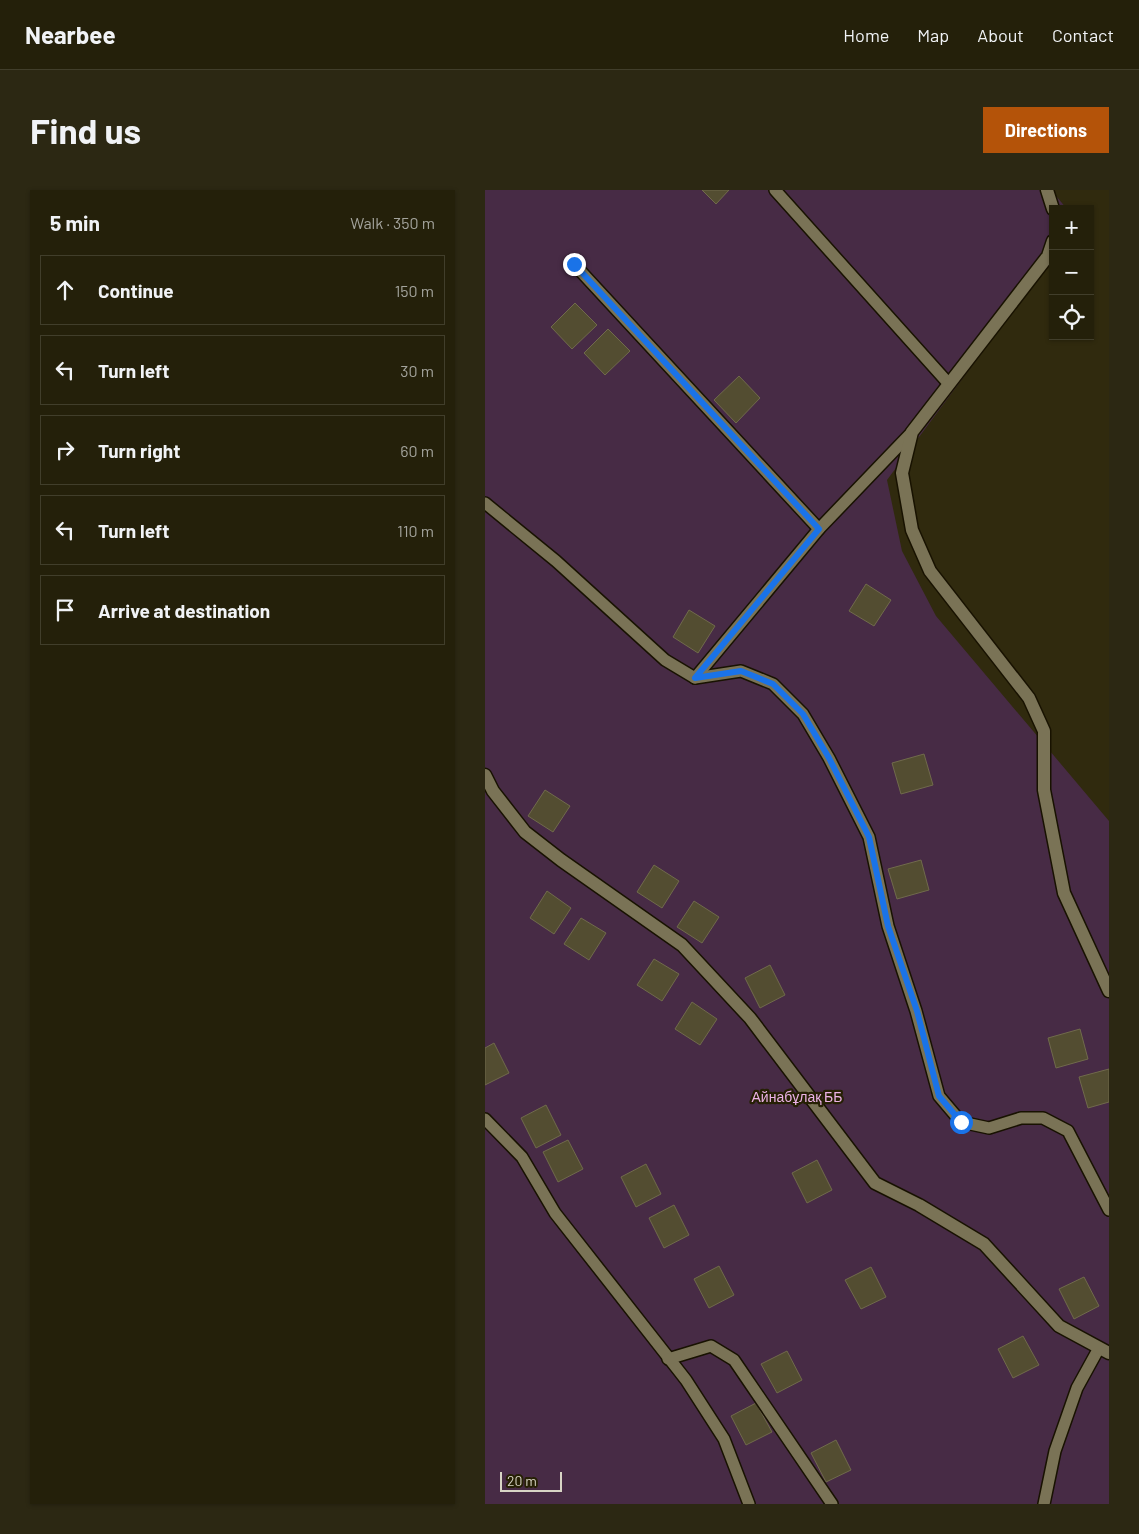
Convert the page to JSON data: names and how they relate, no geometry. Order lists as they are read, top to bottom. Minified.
{"parks":["Айнабұлақ ББ"],"scale_bar":"20 m","page":{"header":"Nearbee","nav":["Home","Map","About","Contact"],"buttons":"Directions","title":"Find us","heading":["5 min","Walk · 350 m"],"map_buttons":["+","−"],"list":[["Continue","150 m"],["Turn left","30 m"],["Turn right","60 m"],["Turn left","110 m"],"Arrive at destination"],"scale":"20 m"}}
